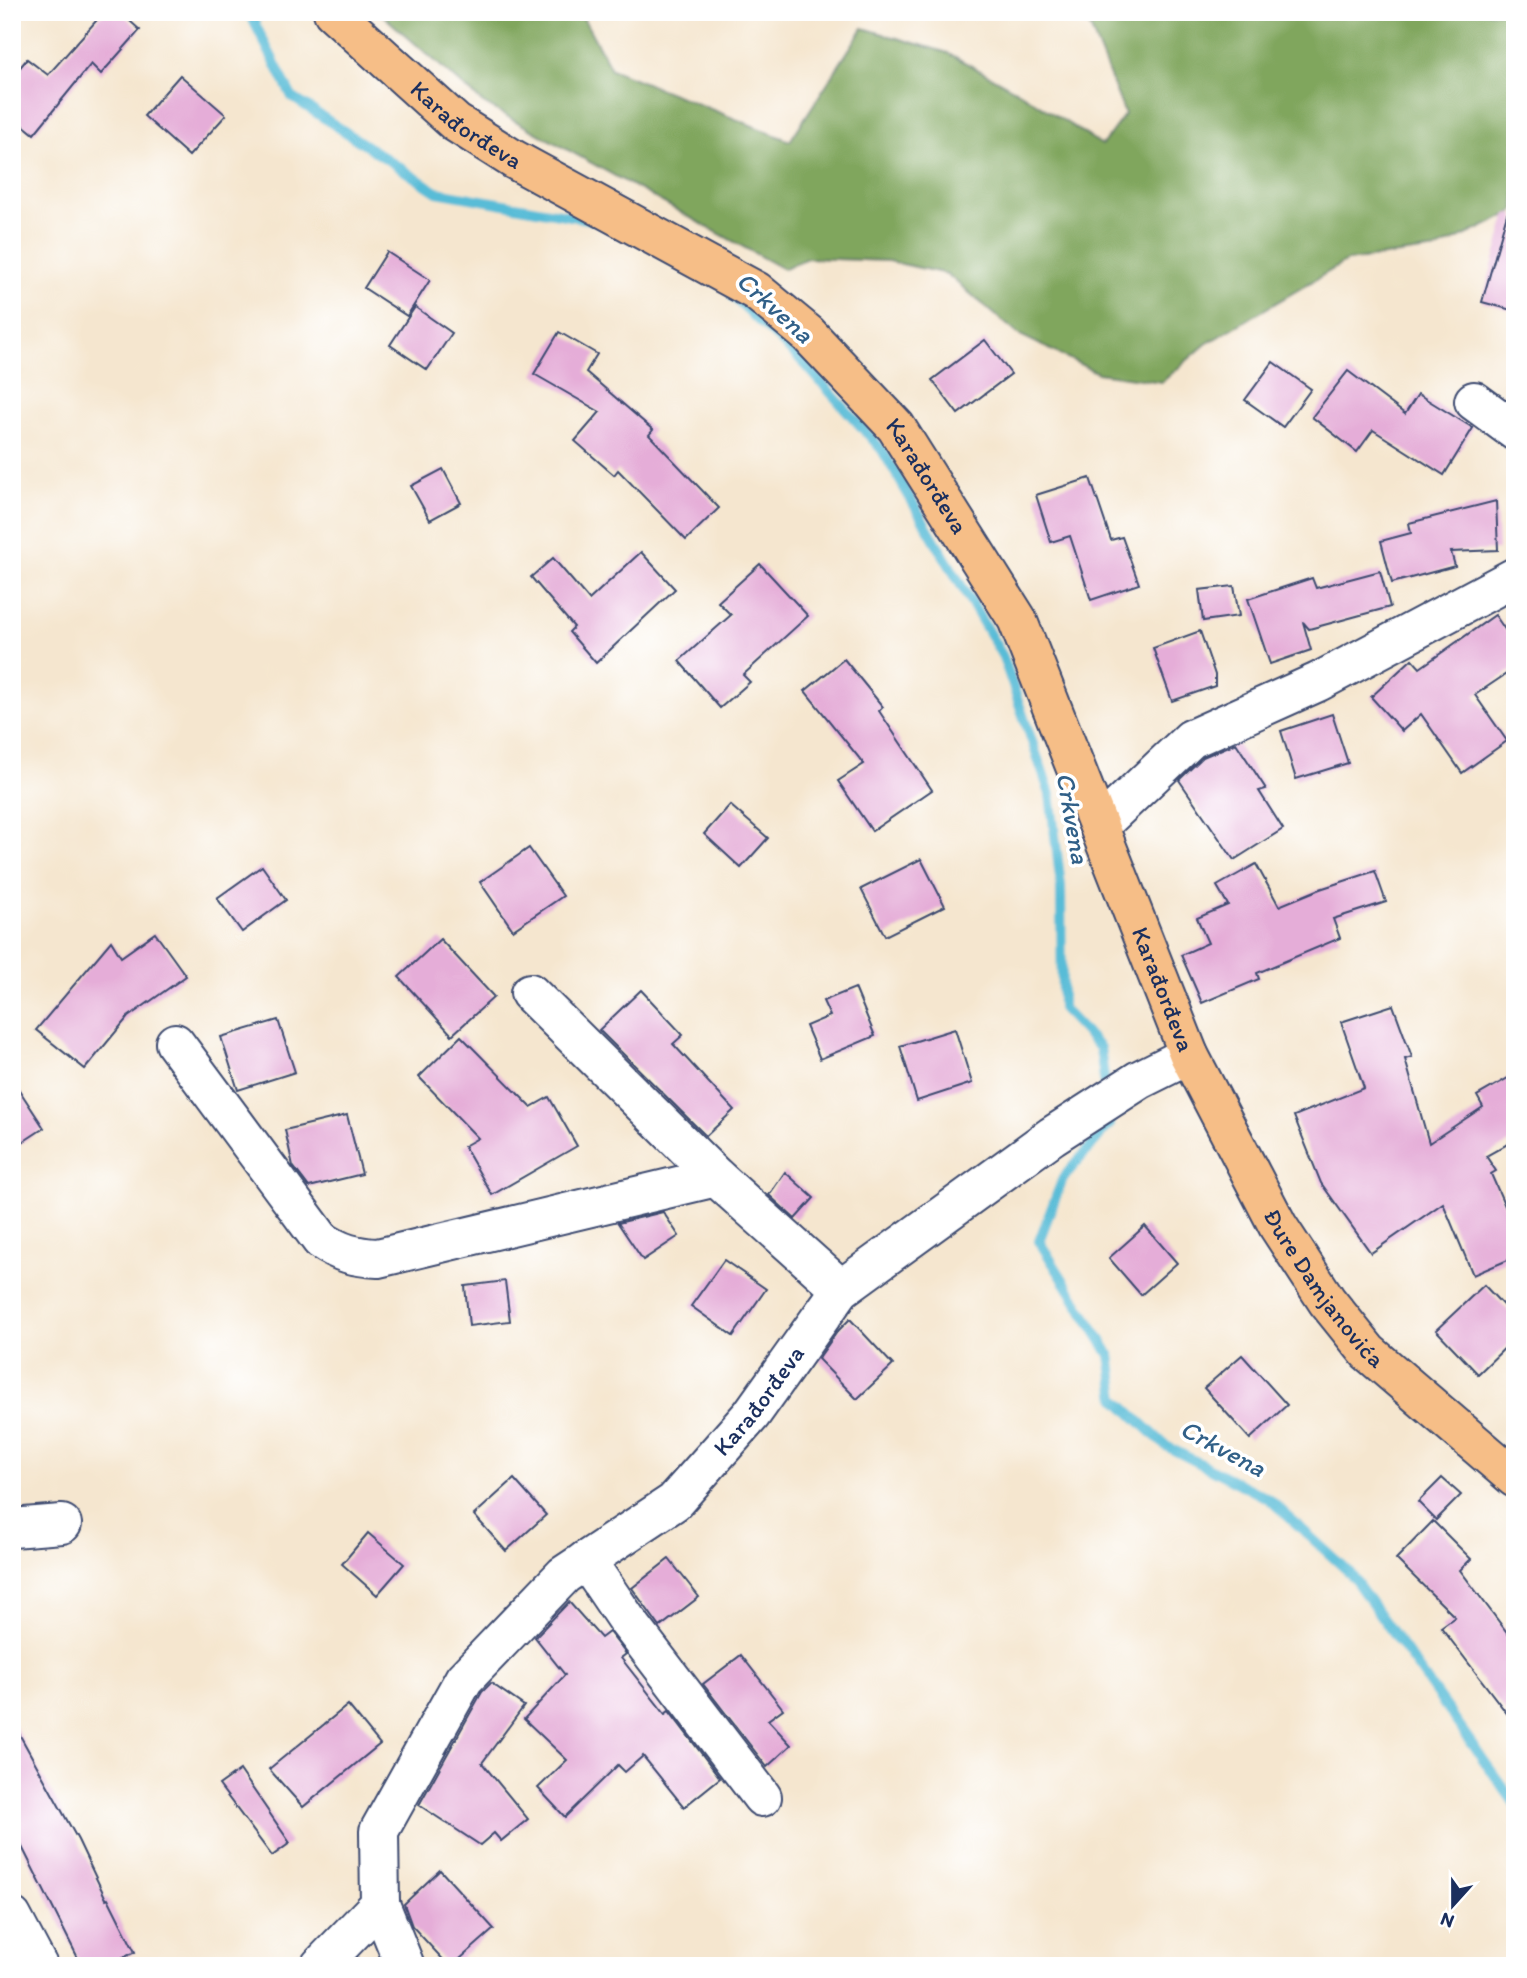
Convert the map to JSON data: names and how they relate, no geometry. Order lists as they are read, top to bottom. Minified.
{"streets":{"main road":["Karađorđeva","Đure Damjanovića"]},"crossings":[["Karađorđeva","Đure Damjanovića"]],"water":["Crkvena"],"north":"bottom"}
